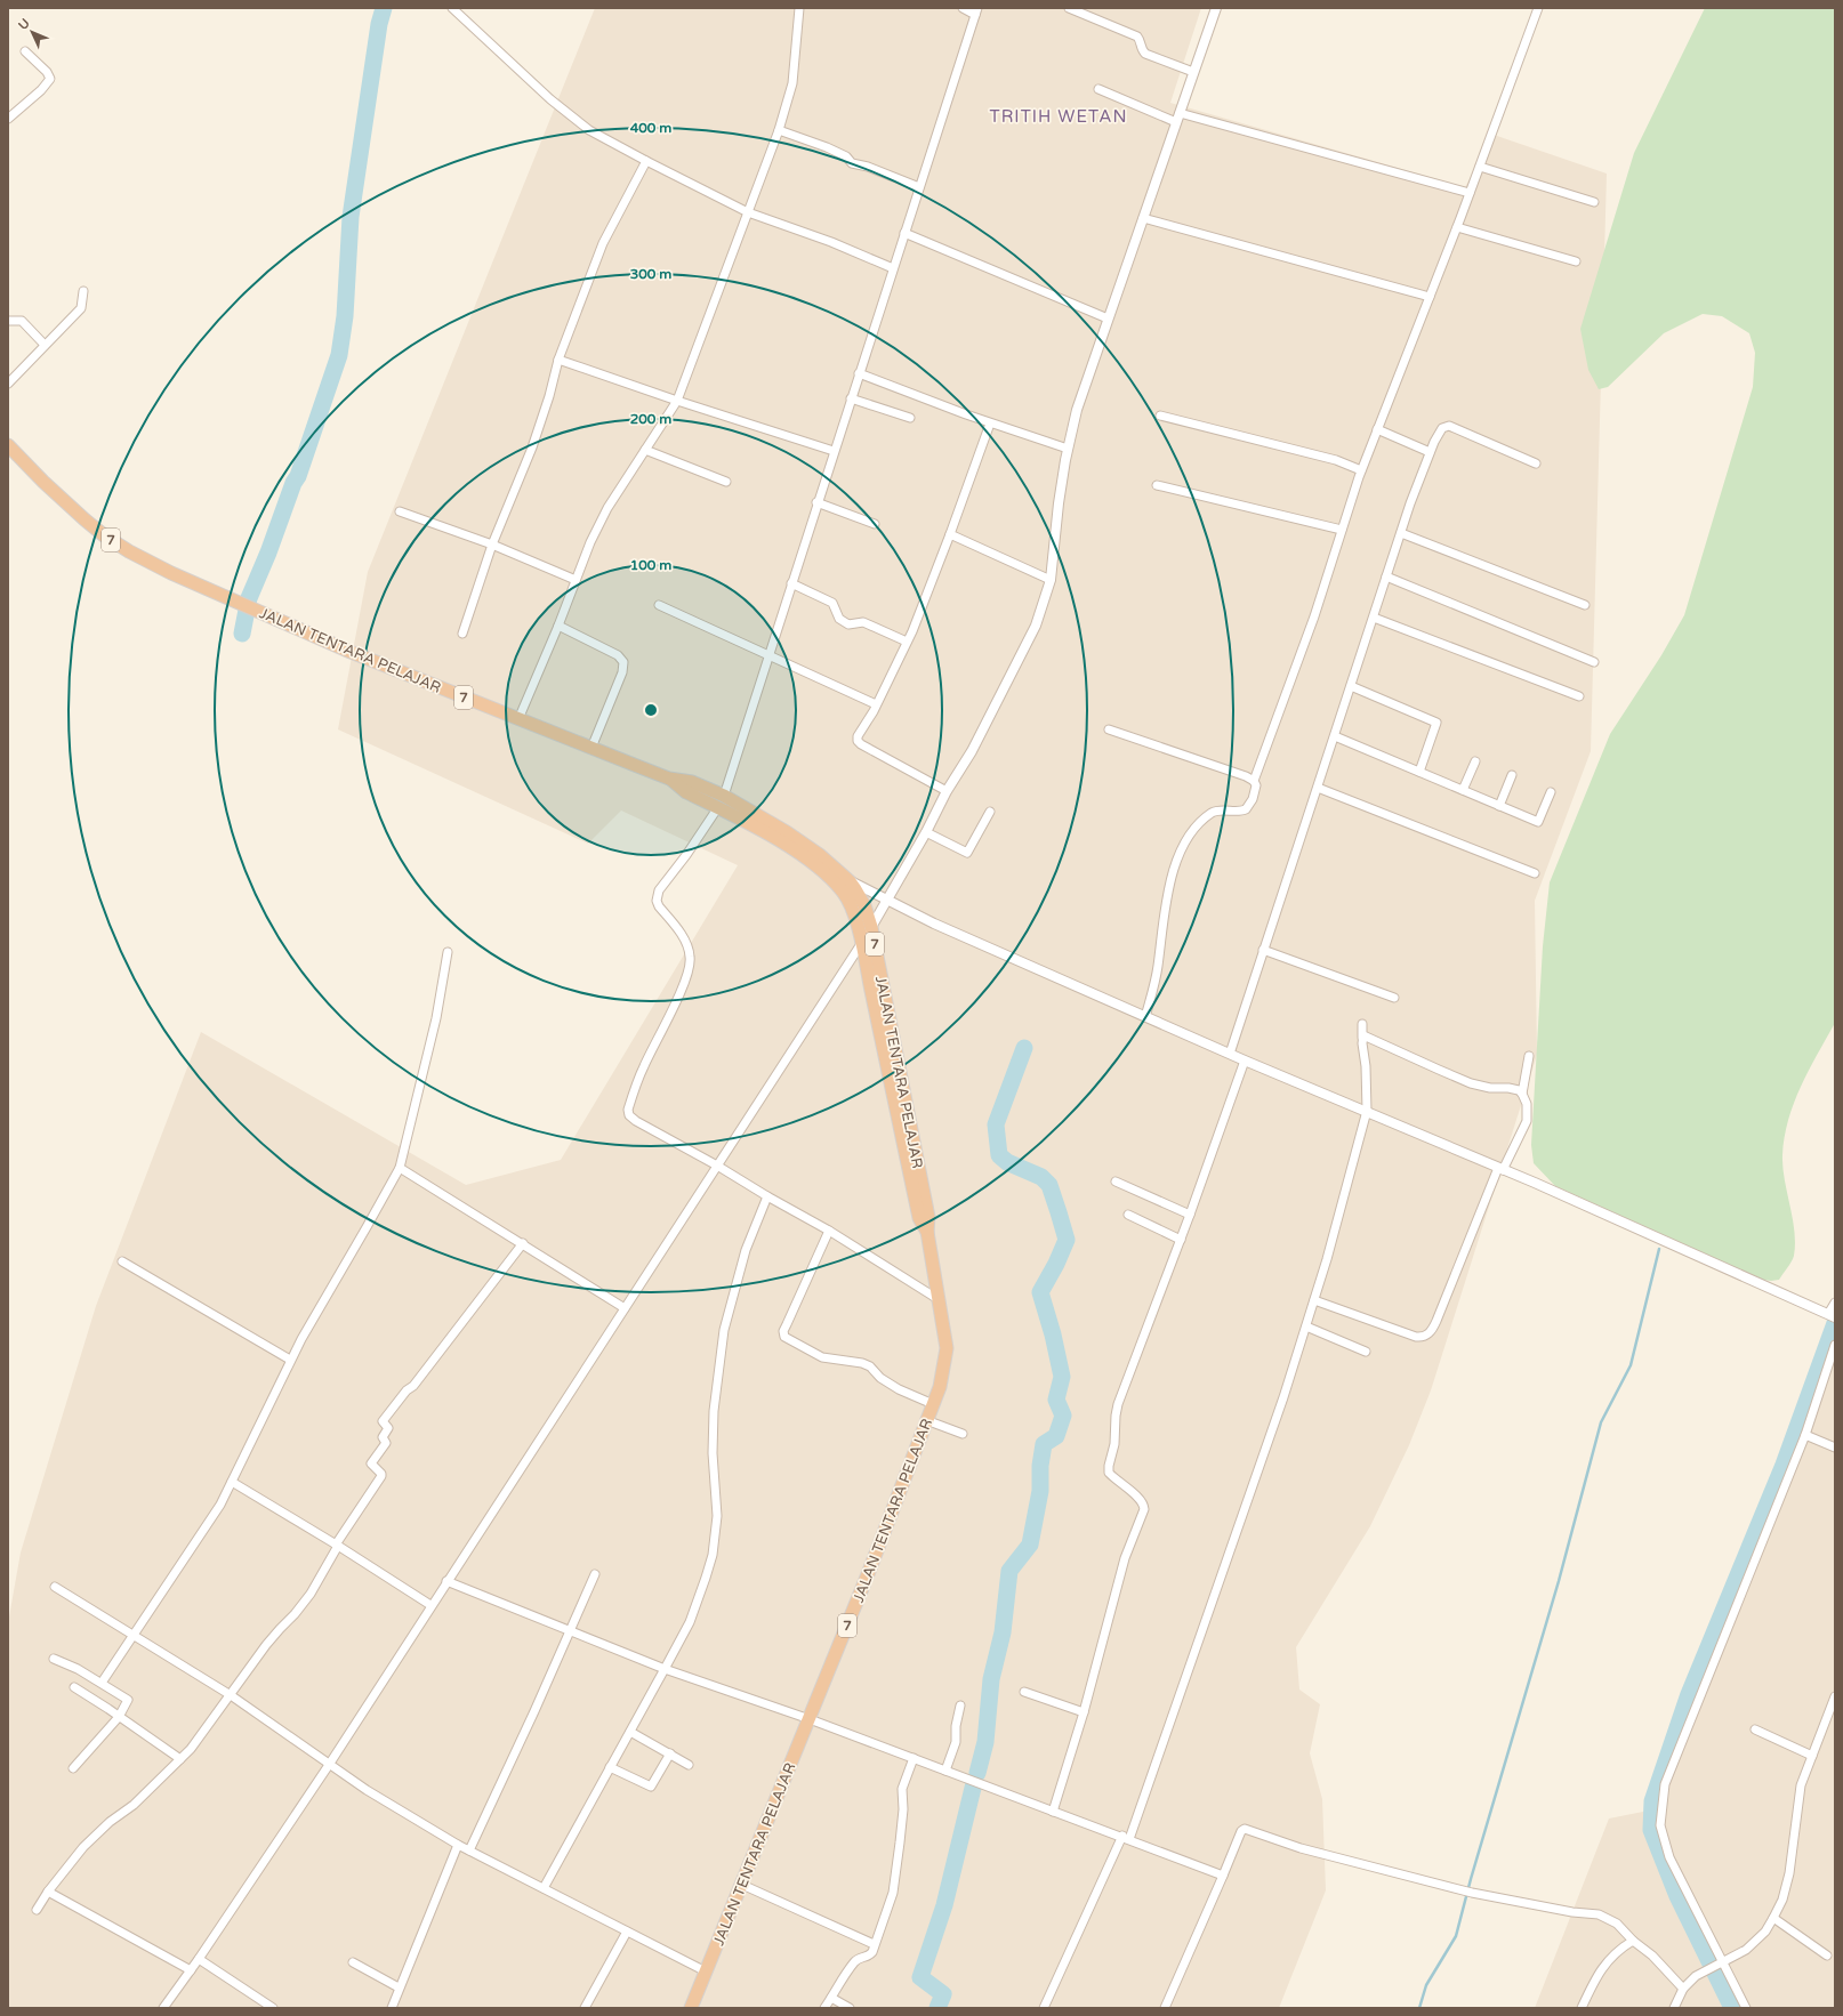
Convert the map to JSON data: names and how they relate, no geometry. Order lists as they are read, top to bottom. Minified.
{"streets":{"highway":["7","JALAN TENTARA PELAJAR"]},"districts":["TRITIH WETAN"],"north":"top left","rings":["400 m","300 m","200 m","100 m"]}
